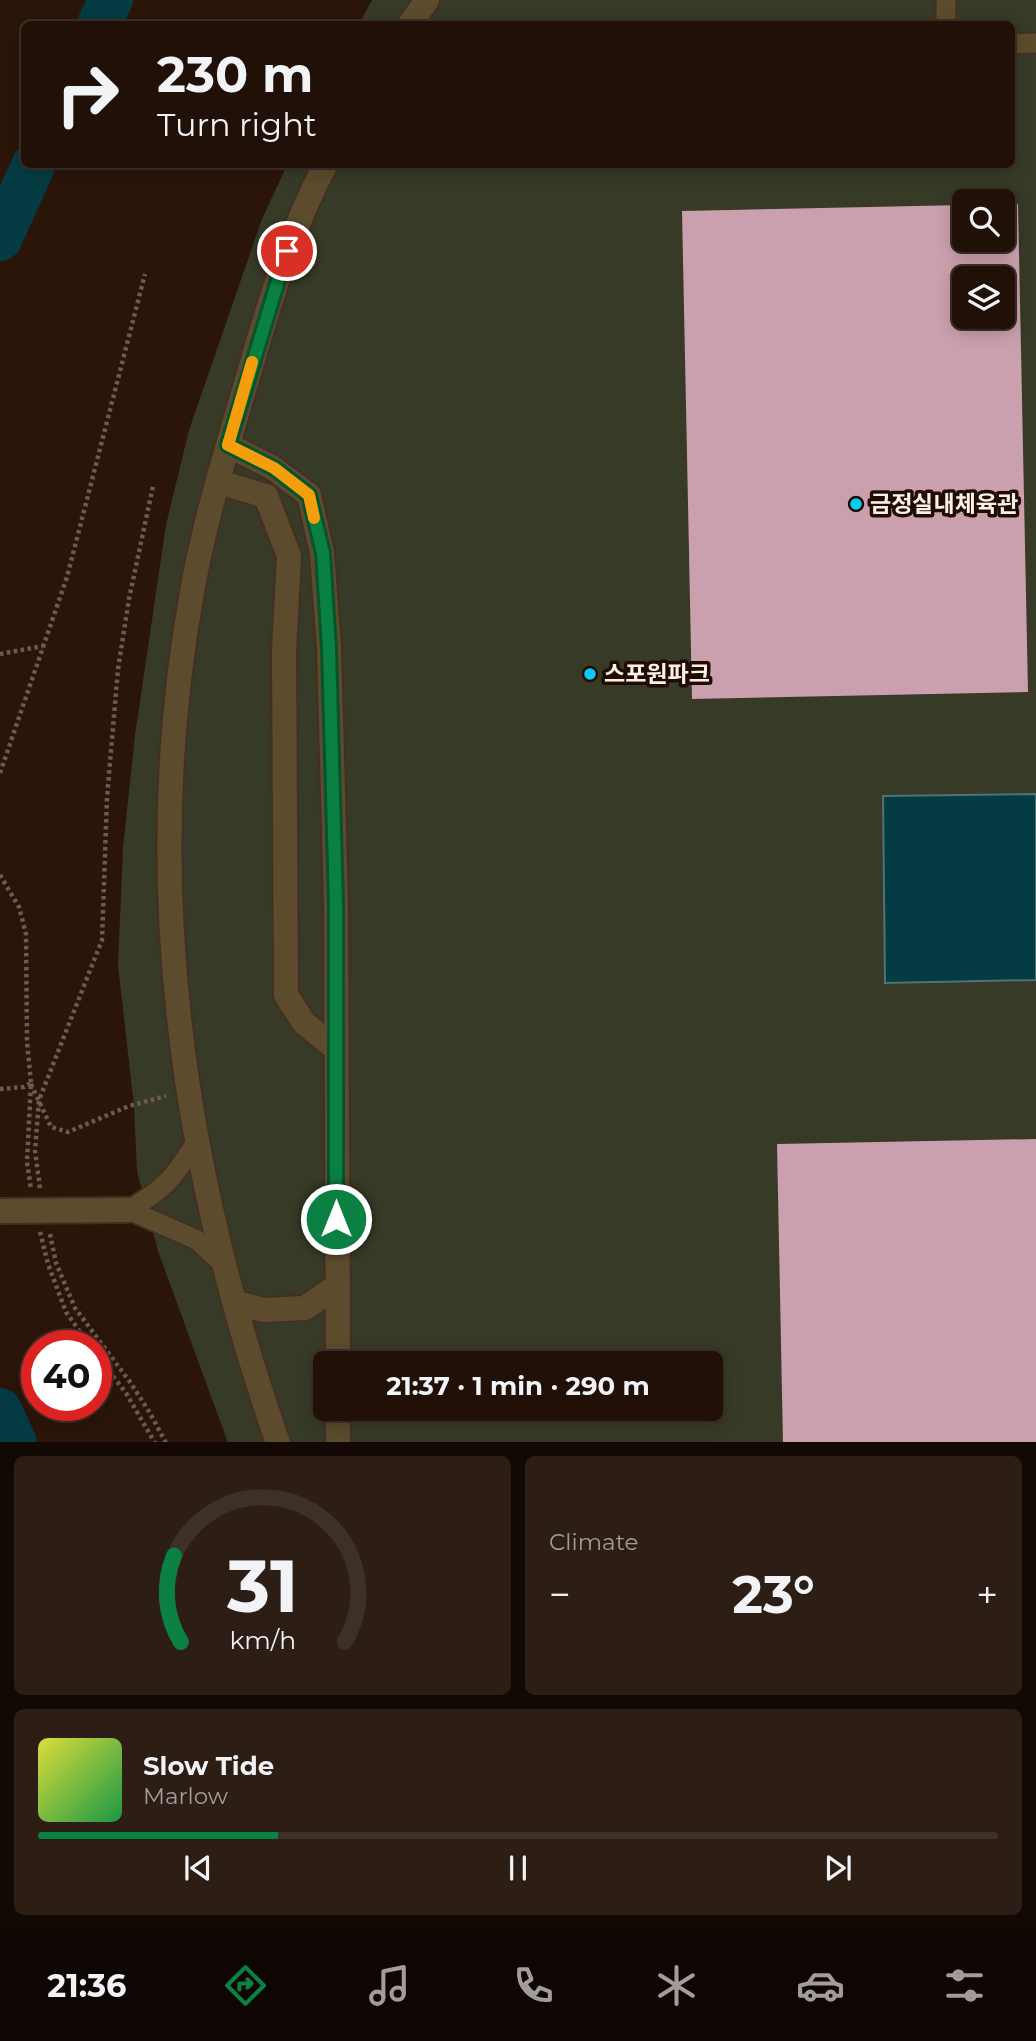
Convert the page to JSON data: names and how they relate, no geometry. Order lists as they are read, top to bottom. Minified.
{"places":["금정실내체육관","스포원파크"],"page":{"turn":["230 m","Turn right"],"limit":"40","trip":"21:37 · 1 min · 290 m","tile":"Climate","heat":["−","23°","+"],"song":["Slow Tide","Marlow"],"tabs":"21:36","gauge":["31","km/h"]}}
